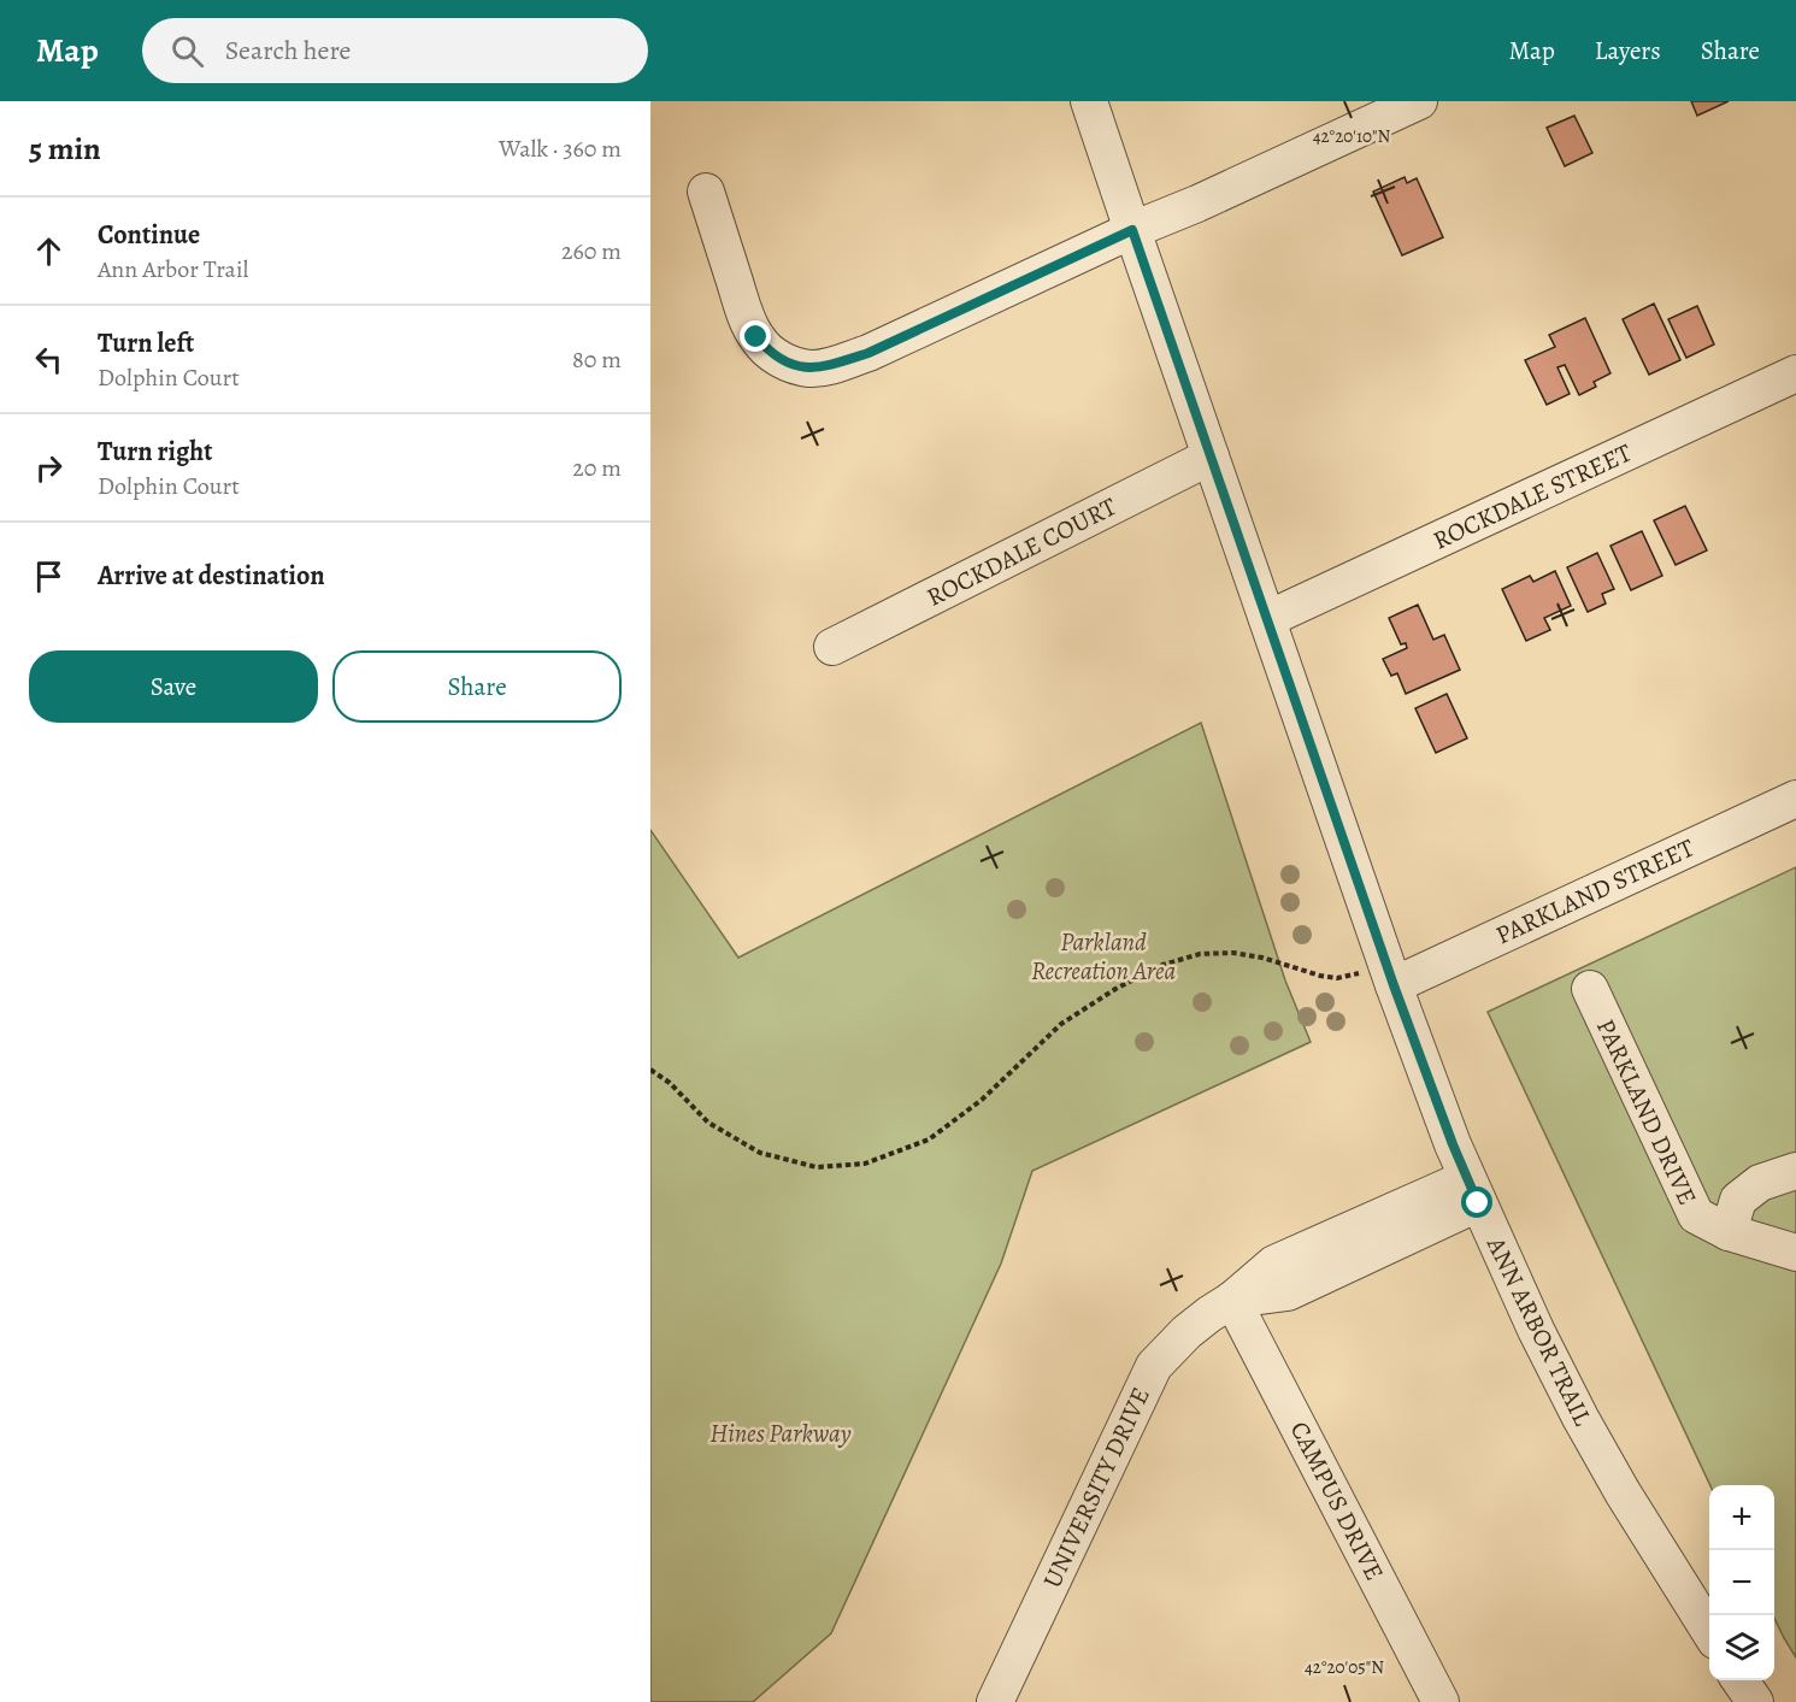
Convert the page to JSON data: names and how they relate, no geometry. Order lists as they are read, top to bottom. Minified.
{"streets":{"street":["ROCKDALE STREET","ROCKDALE COURT","PARKLAND STREET","PARKLAND DRIVE","ANN ARBOR TRAIL","UNIVERSITY DRIVE","CAMPUS DRIVE"]},"crossings":[["ROCKDALE STREET","ANN ARBOR TRAIL"],["ROCKDALE COURT","ANN ARBOR TRAIL"],["PARKLAND STREET","ANN ARBOR TRAIL"],["ANN ARBOR TRAIL","UNIVERSITY DRIVE"],["UNIVERSITY DRIVE","CAMPUS DRIVE"]],"parks":["Parkland Recreation Area","Hines Parkway"],"page":{"header":"Map","search":"Search here","nav":["Map","Layers","Share"],"heading":["5 min","Walk · 360 m"],"list":[["Continue","Ann Arbor Trail","260 m"],["Turn left","Dolphin Court","80 m"],["Turn right","Dolphin Court","20 m"],"Arrive at destination"],"buttons":["Save","Share"],"map_buttons":["+","−"]},"coordinates":["42°20'10\"N","42°20'05\"N"]}
